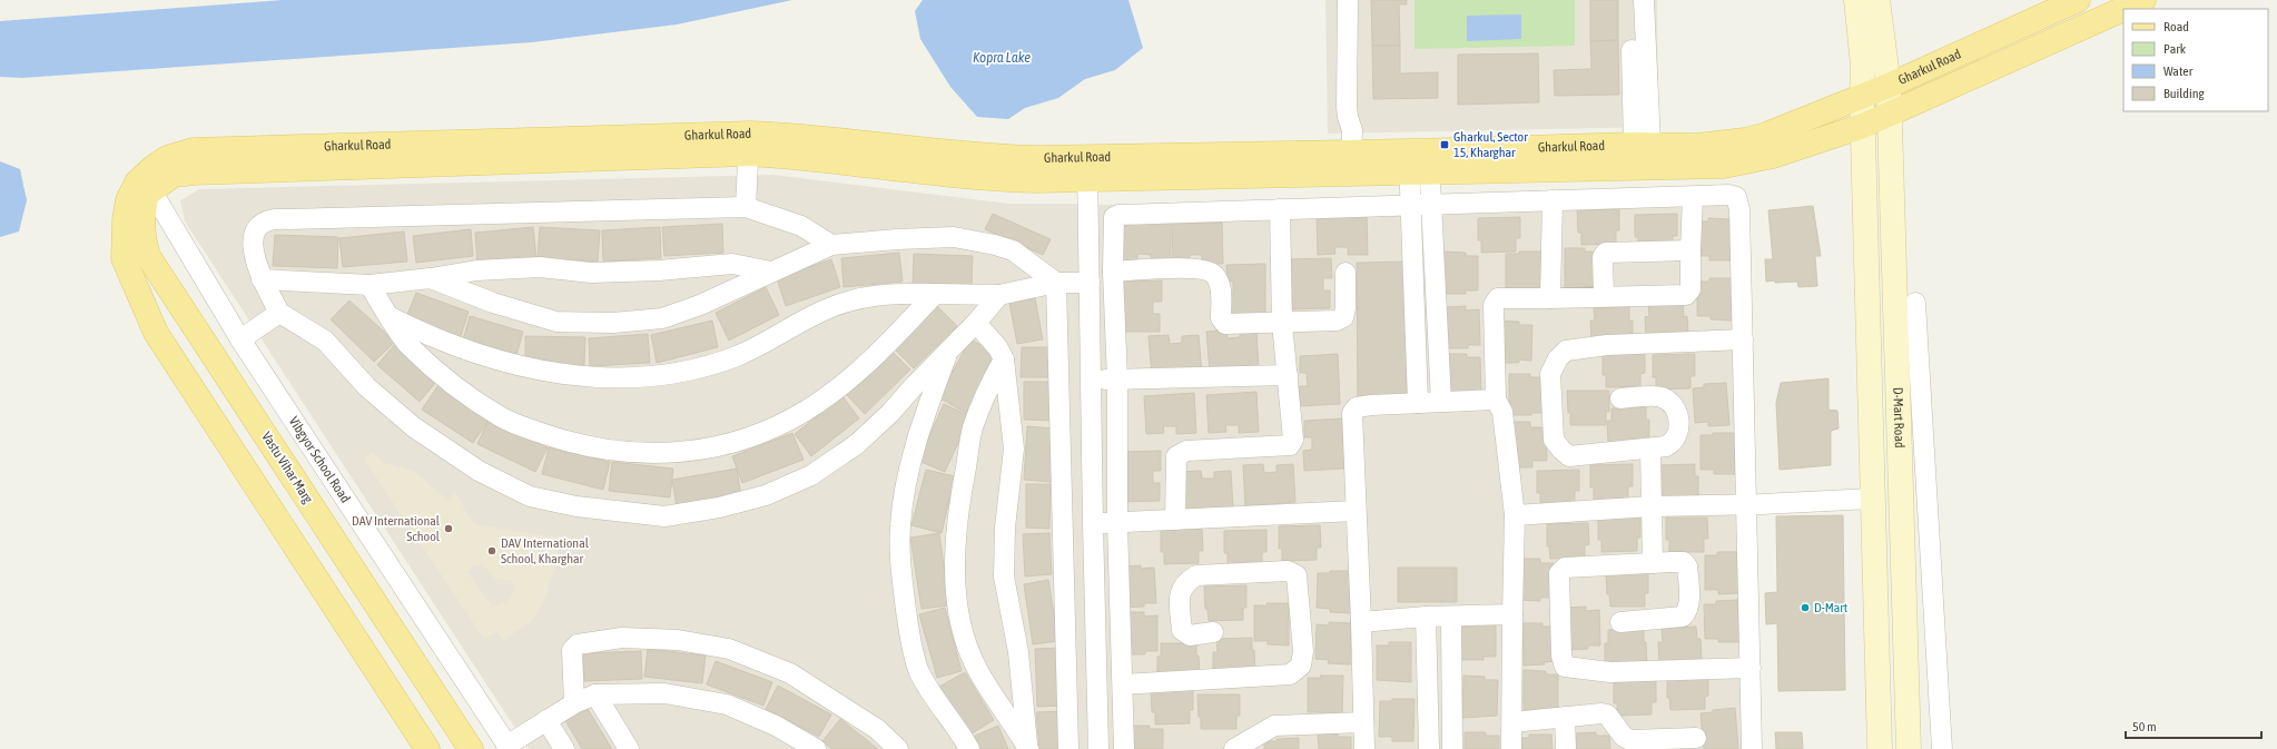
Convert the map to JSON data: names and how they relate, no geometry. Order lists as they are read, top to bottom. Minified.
{"streets":{"main road":["Gharkul Road","D-Mart Road","Vastu Vihar Marg"],"street":["Vibgyor School Road"]},"crossings":[["Gharkul Road","D-Mart Road"],["Gharkul Road","Vibgyor School Road"],["Gharkul Road","Vastu Vihar Marg"],["Vibgyor School Road","Vastu Vihar Marg"]],"water":["Kopra Lake"],"places":{"transit":["Gharkul, Sector 15, Kharghar"],"other":["DAV International School","DAV International School, Kharghar","D-Mart"]},"legend":["Road","Park","Water","Building"],"scale_bar":"50 m"}
